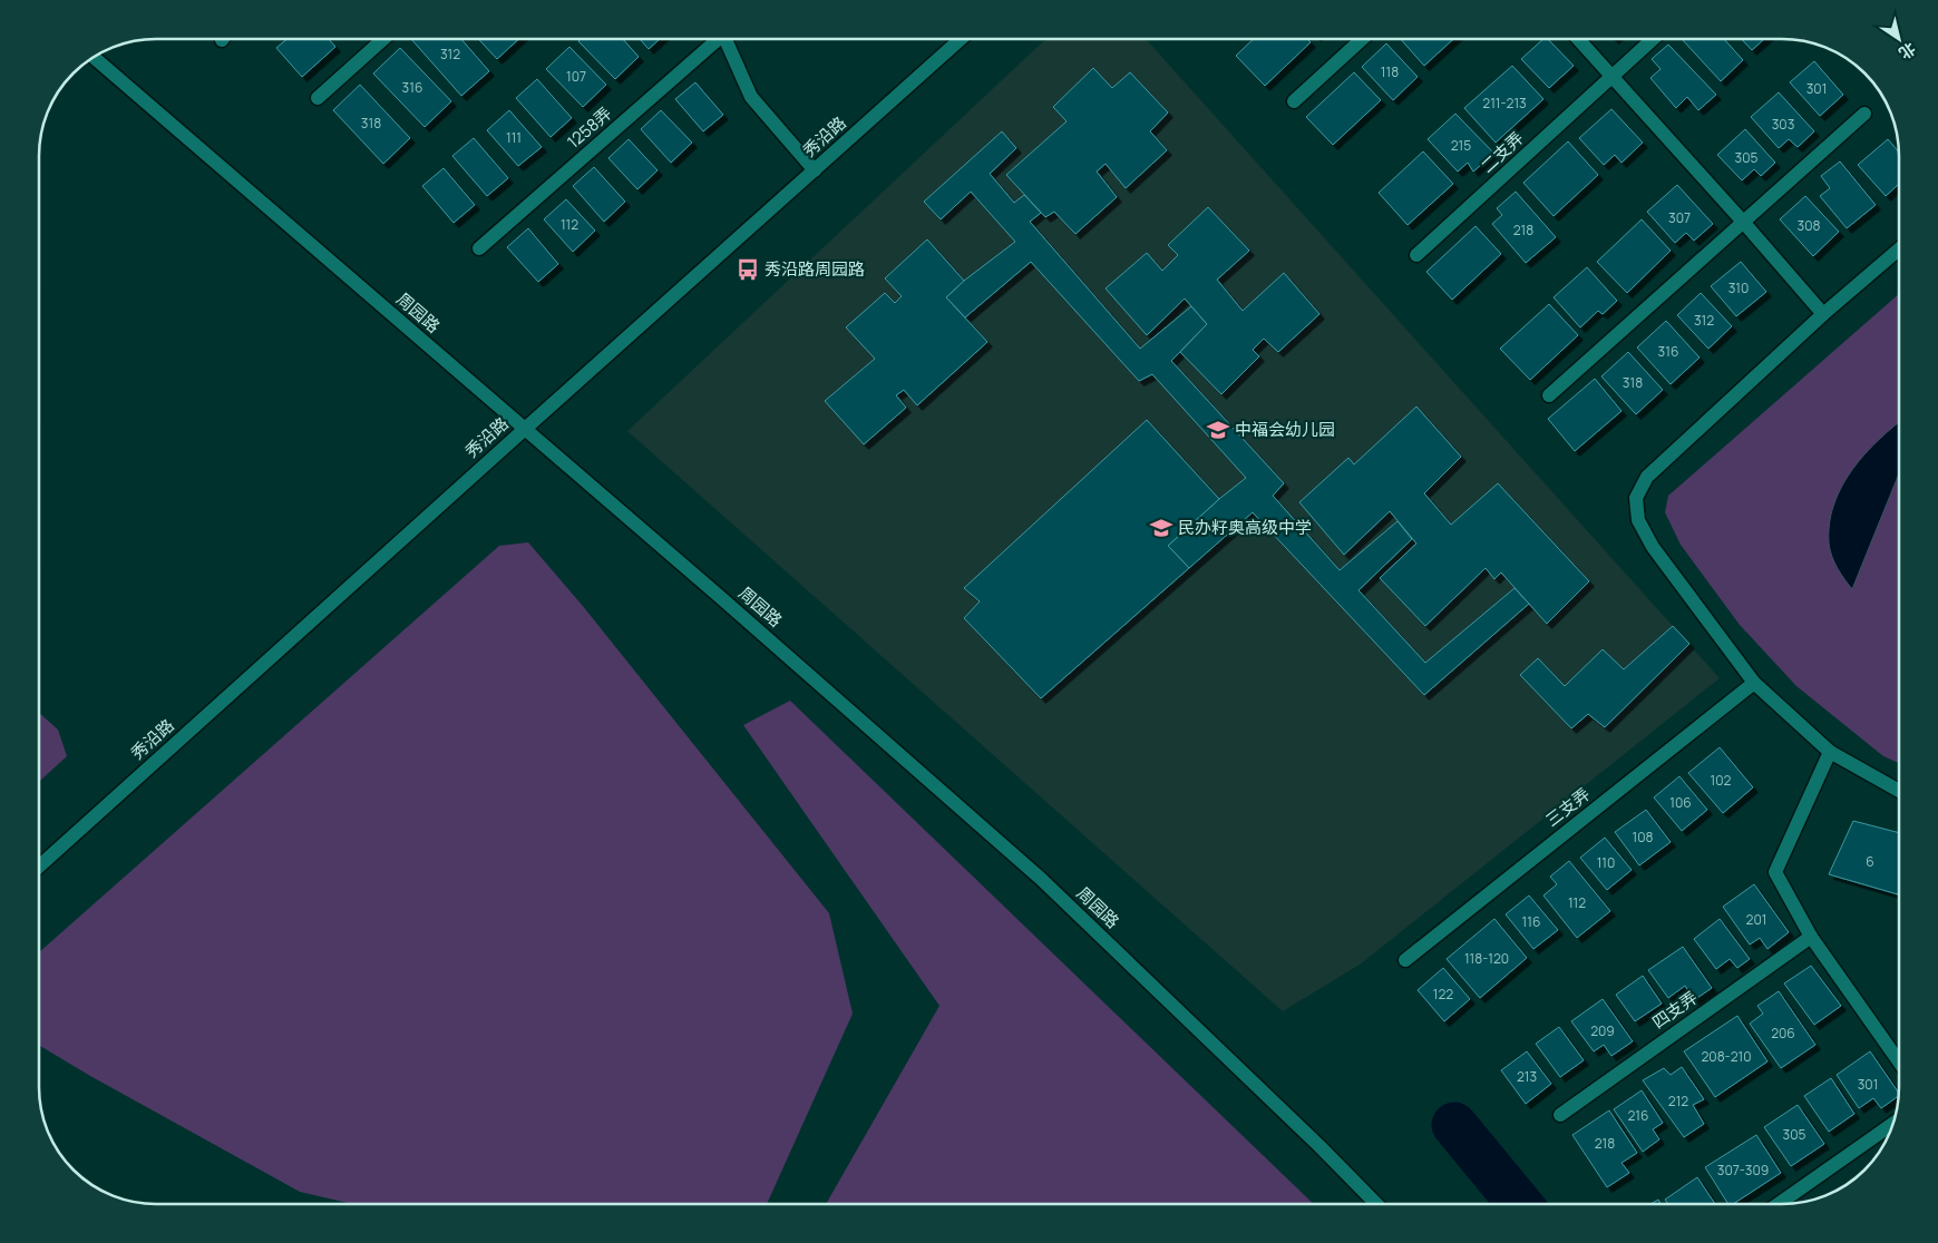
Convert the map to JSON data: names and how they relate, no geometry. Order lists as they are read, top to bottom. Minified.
{"streets":{"street":["1258弄","秀沿路","二支弄","周园路","三支弄","四支弄"]},"crossings":[["1258弄","秀沿路"],["秀沿路","周园路"]],"places":{"bus stop":["秀沿路周园路"],"school or university":["中福会幼儿园","民办籽奥高级中学"]},"house_numbers":["312","118","107","316","301","211-213","318","303","111","215","305","307","112","308","218","310","312","316","318","102","106","108","6","110","112","201","116","118-120","122","209","206","208-210","213","301","212","216","305","218","307-309"],"north":"bottom right"}
